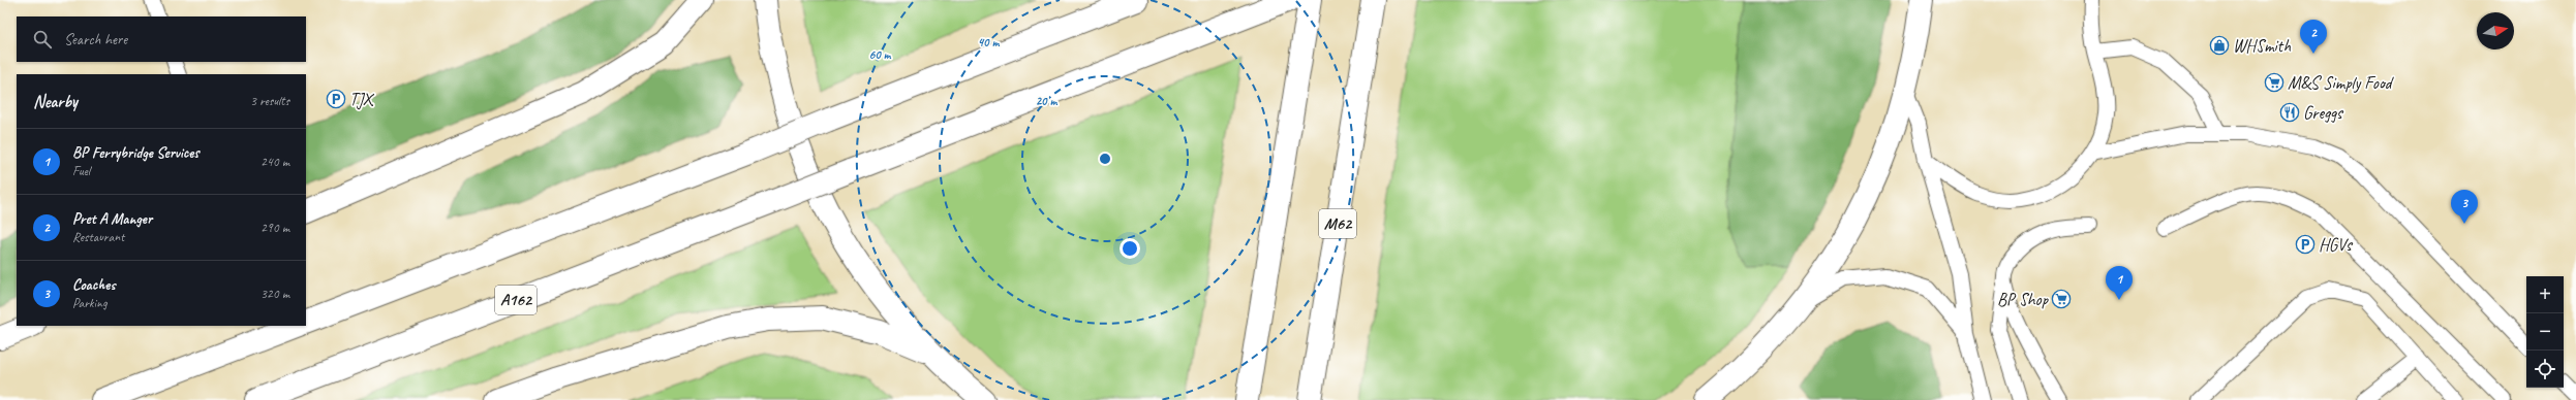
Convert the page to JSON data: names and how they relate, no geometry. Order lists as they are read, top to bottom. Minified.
{"streets":{"highway":["M62","A162"]},"places":{"shop":["WHSmith"],"supermarket":["M&S Simply Food","BP Shop"],"parking":["TJX","HGVs"],"restaurant":["Greggs"]},"north":"right","page":{"search":"Search here","pins":["2","3","1"],"heading":["Nearby","3 results"],"list":[{"mark":"1","name":"BP Ferrybridge Services","note":"Fuel","value":"240 m"},{"mark":"2","name":"Pret A Manger","note":"Restaurant","value":"290 m"},{"mark":"3","name":"Coaches","note":"Parking","value":"320 m"}],"map_buttons":["+","−"]},"rings":["40 m","60 m","20 m"]}
